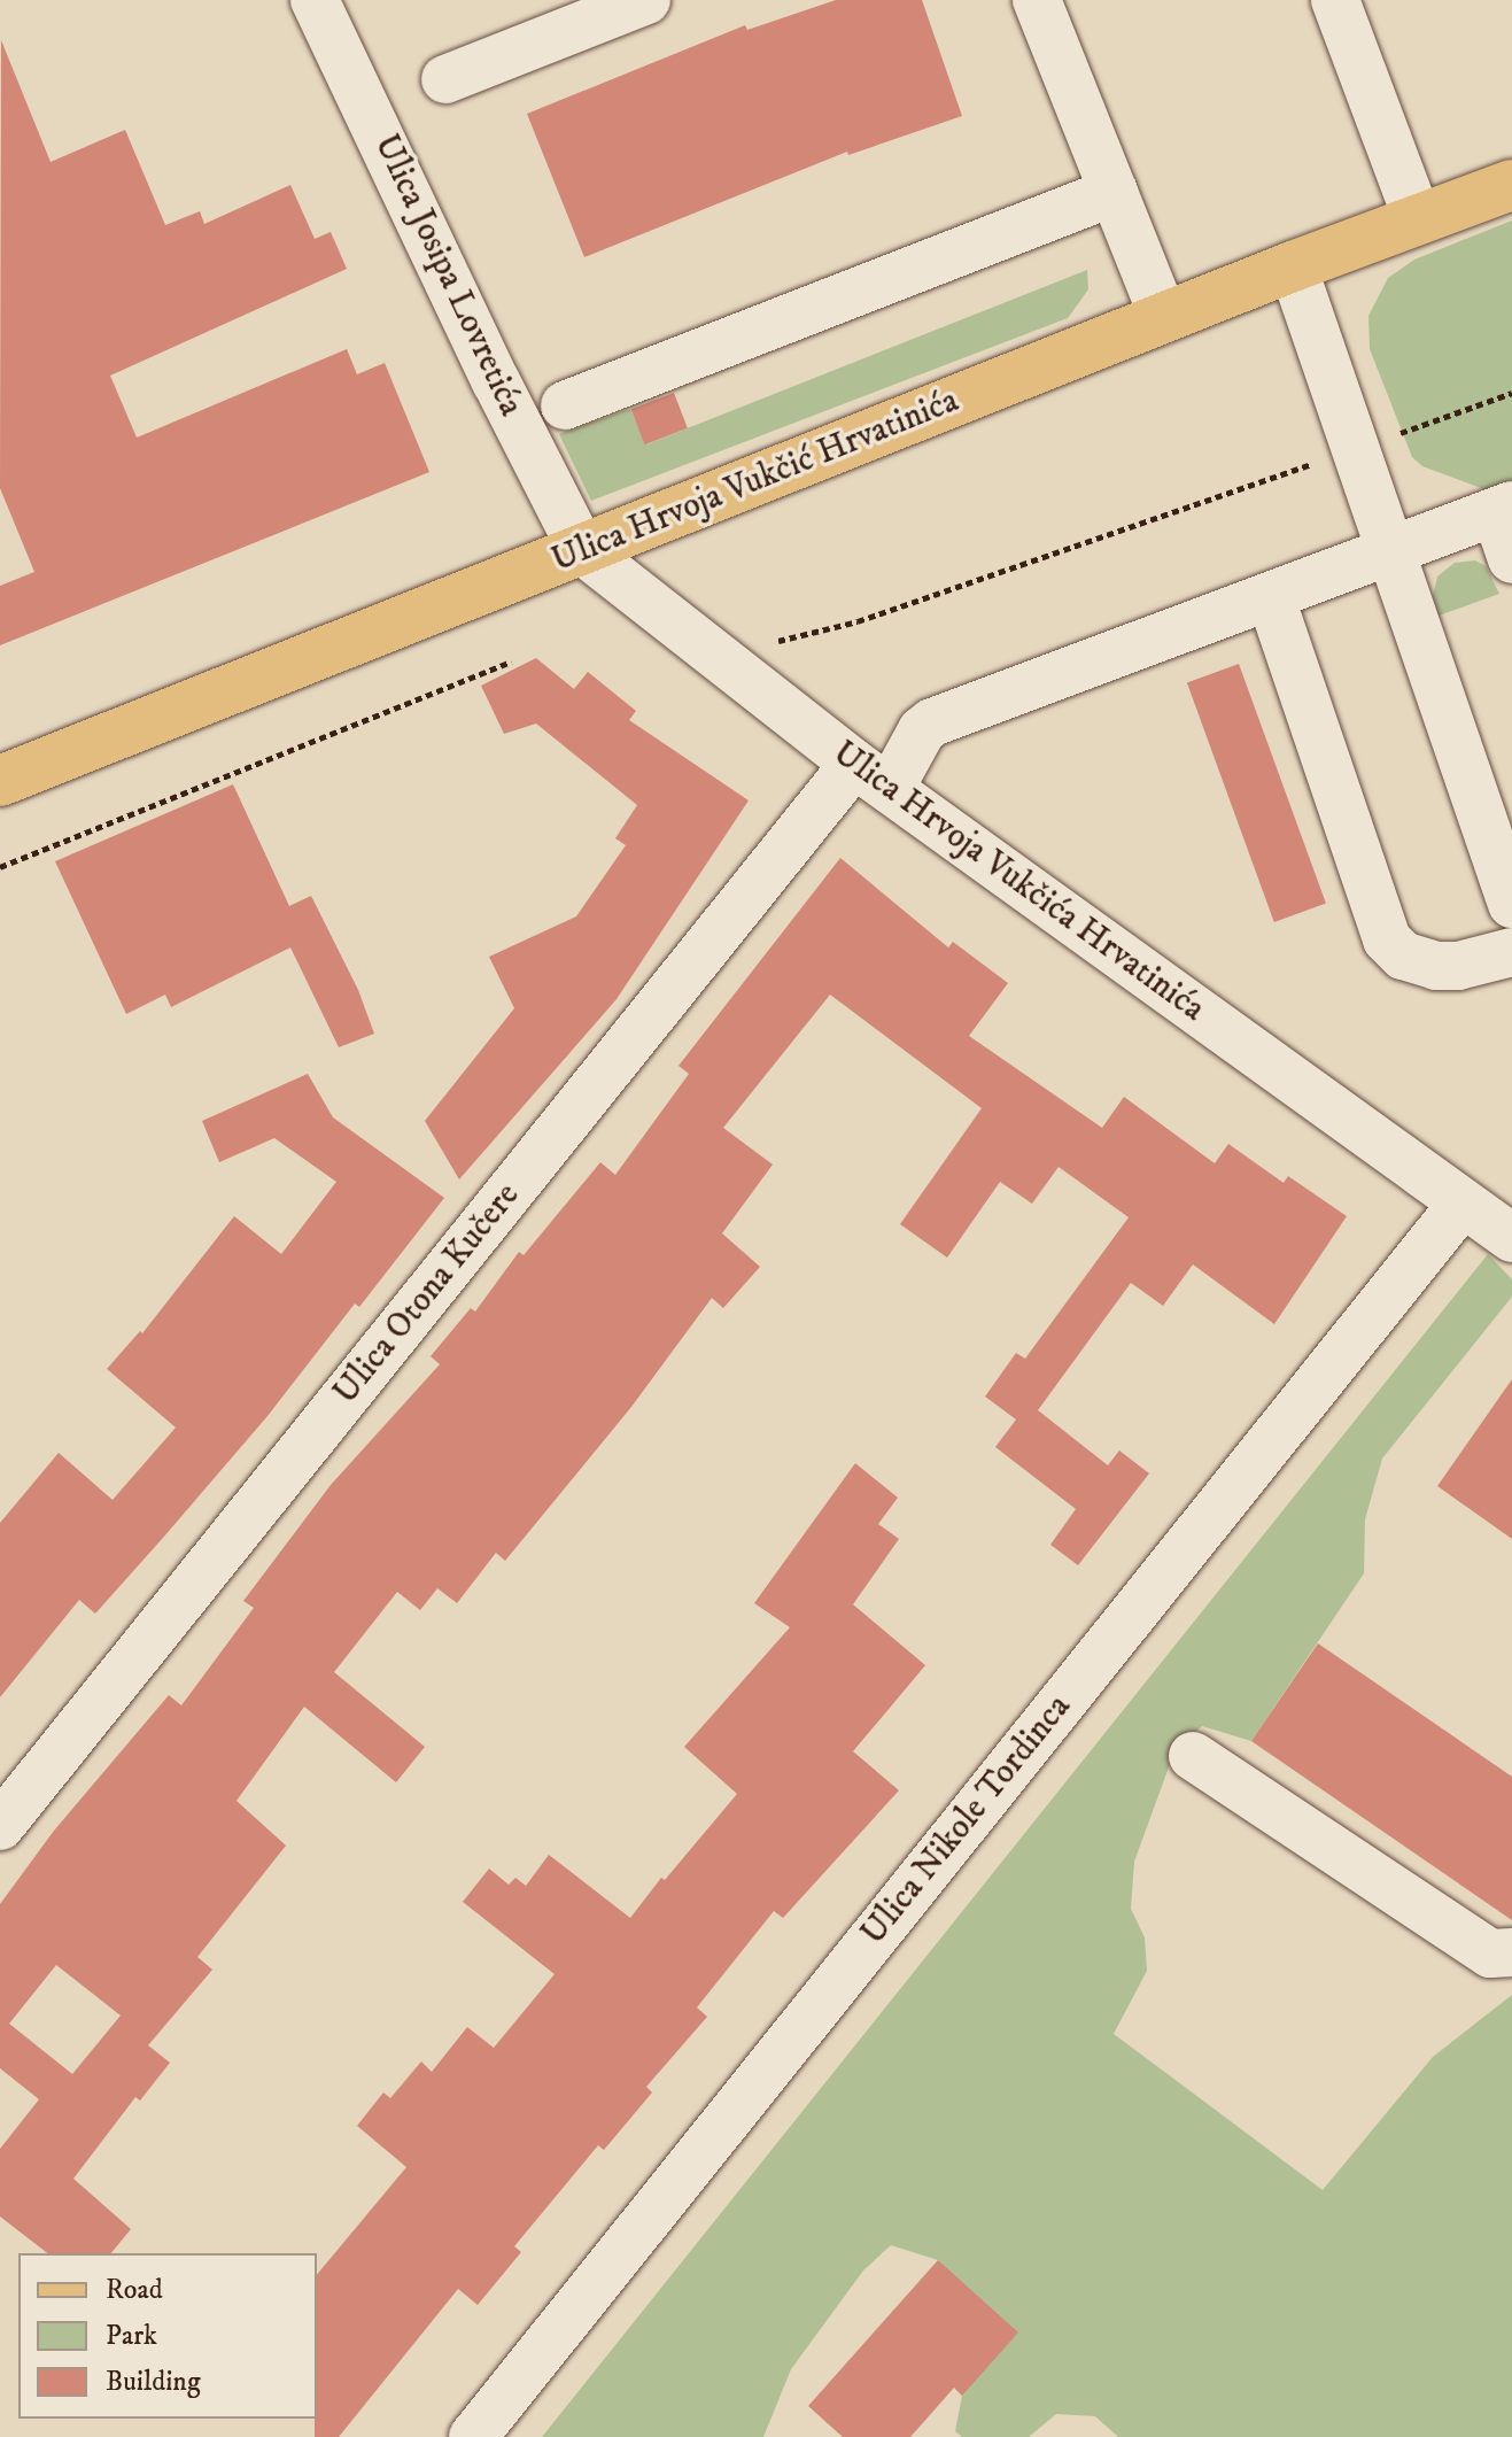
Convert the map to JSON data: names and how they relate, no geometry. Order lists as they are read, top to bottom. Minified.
{"streets":{"main road":["Ulica Hrvoja Vukčić Hrvatinića"],"street":["Ulica Josipa Lovretića","Ulica Hrvoja Vukčića Hrvatinića","Ulica Otona Kučere","Ulica Nikole Tordinca"]},"crossings":[["Ulica Josipa Lovretića","Ulica Hrvoja Vukčić Hrvatinića"],["Ulica Josipa Lovretića","Ulica Hrvoja Vukčića Hrvatinića"],["Ulica Hrvoja Vukčić Hrvatinića","Ulica Hrvoja Vukčića Hrvatinića"],["Ulica Hrvoja Vukčića Hrvatinića","Ulica Otona Kučere"],["Ulica Hrvoja Vukčića Hrvatinića","Ulica Nikole Tordinca"]],"legend":["Road","Park","Building"]}
